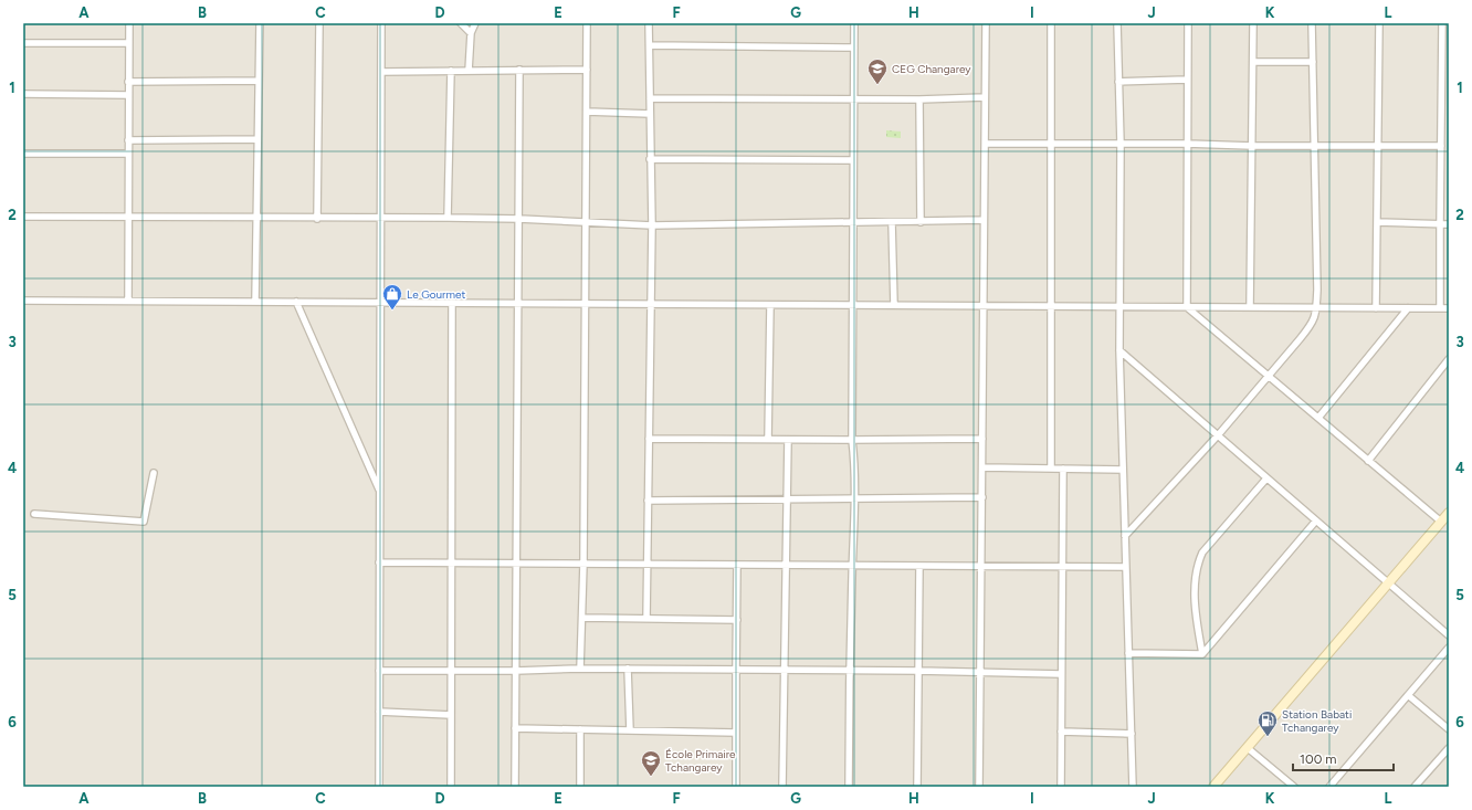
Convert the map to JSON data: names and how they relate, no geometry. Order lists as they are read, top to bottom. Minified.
{"places":{"school or university":["CEG Changarey","École Primaire Tchangarey"],"shop":["Le Gourmet"],"fuel station":["Station Babati Tchangarey"]},"scale_bar":"100 m","grid":{"columns":["A","B","C","D","E","F","G","H","I","J","K","L"],"rows":["1","2","3","4","5","6"]}}
